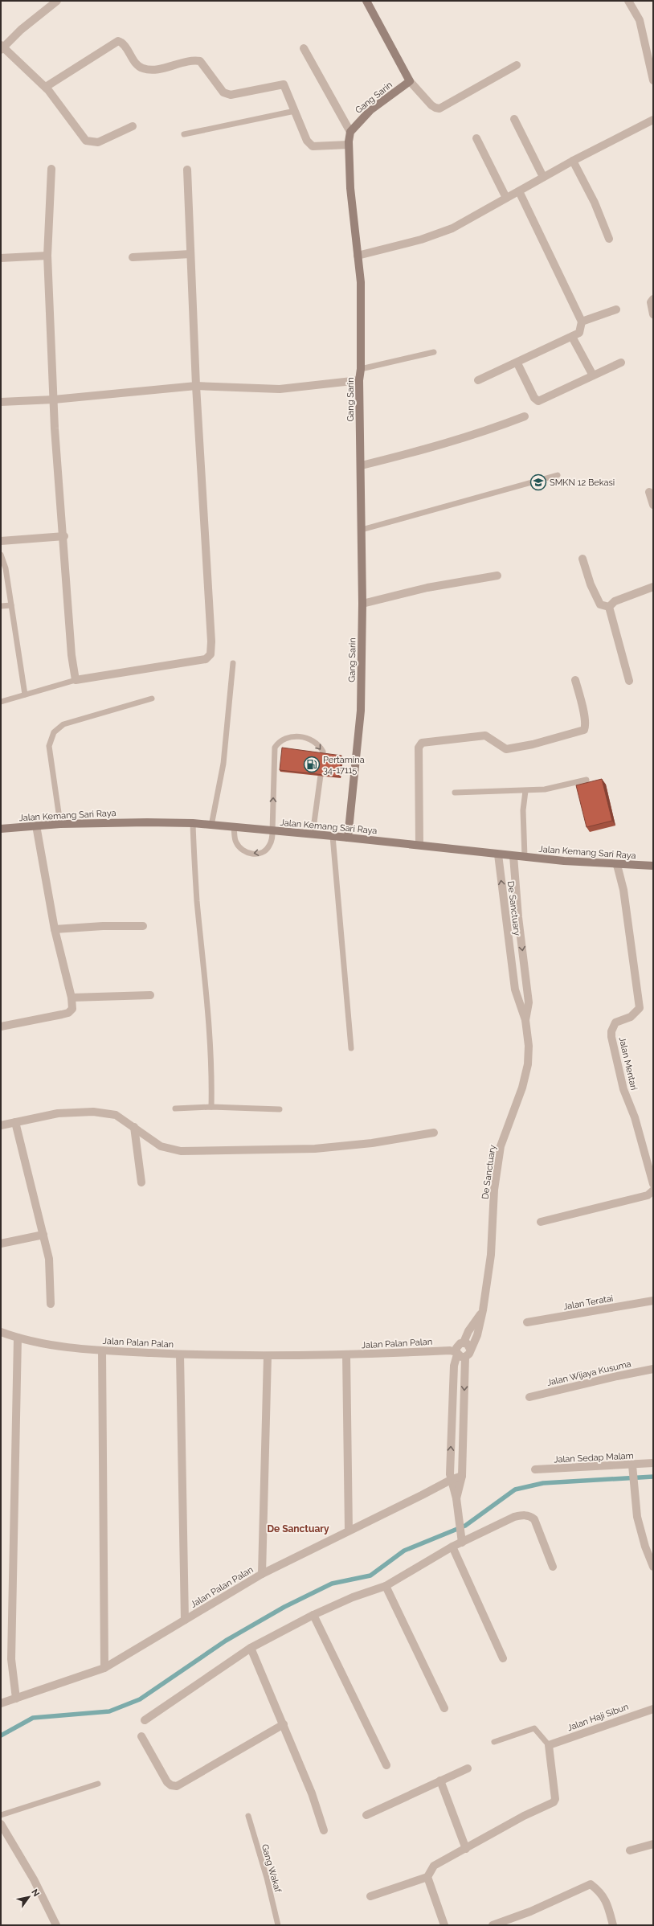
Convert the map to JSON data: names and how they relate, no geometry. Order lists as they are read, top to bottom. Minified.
{"streets":{"street":["Gang Sarin","Jalan Kemang Sari Raya","De Sanctuary","Jalan Mentari","Jalan Teratai","Jalan Palan Palan","Jalan Wijaya Kusuma","Jalan Sedap Malam","Jalan Haji Sibun"],"lane":["Gang Wakaf"]},"crossings":[["Gang Sarin","Jalan Kemang Sari Raya"],["Jalan Kemang Sari Raya","De Sanctuary"],["Jalan Kemang Sari Raya","Jalan Mentari"],["De Sanctuary","Jalan Palan Palan"]],"districts":["De Sanctuary"],"places":{"school or university":["SMKN 12 Bekasi"],"fuel station":["Pertamina 34-17115"]},"north":"top right"}
